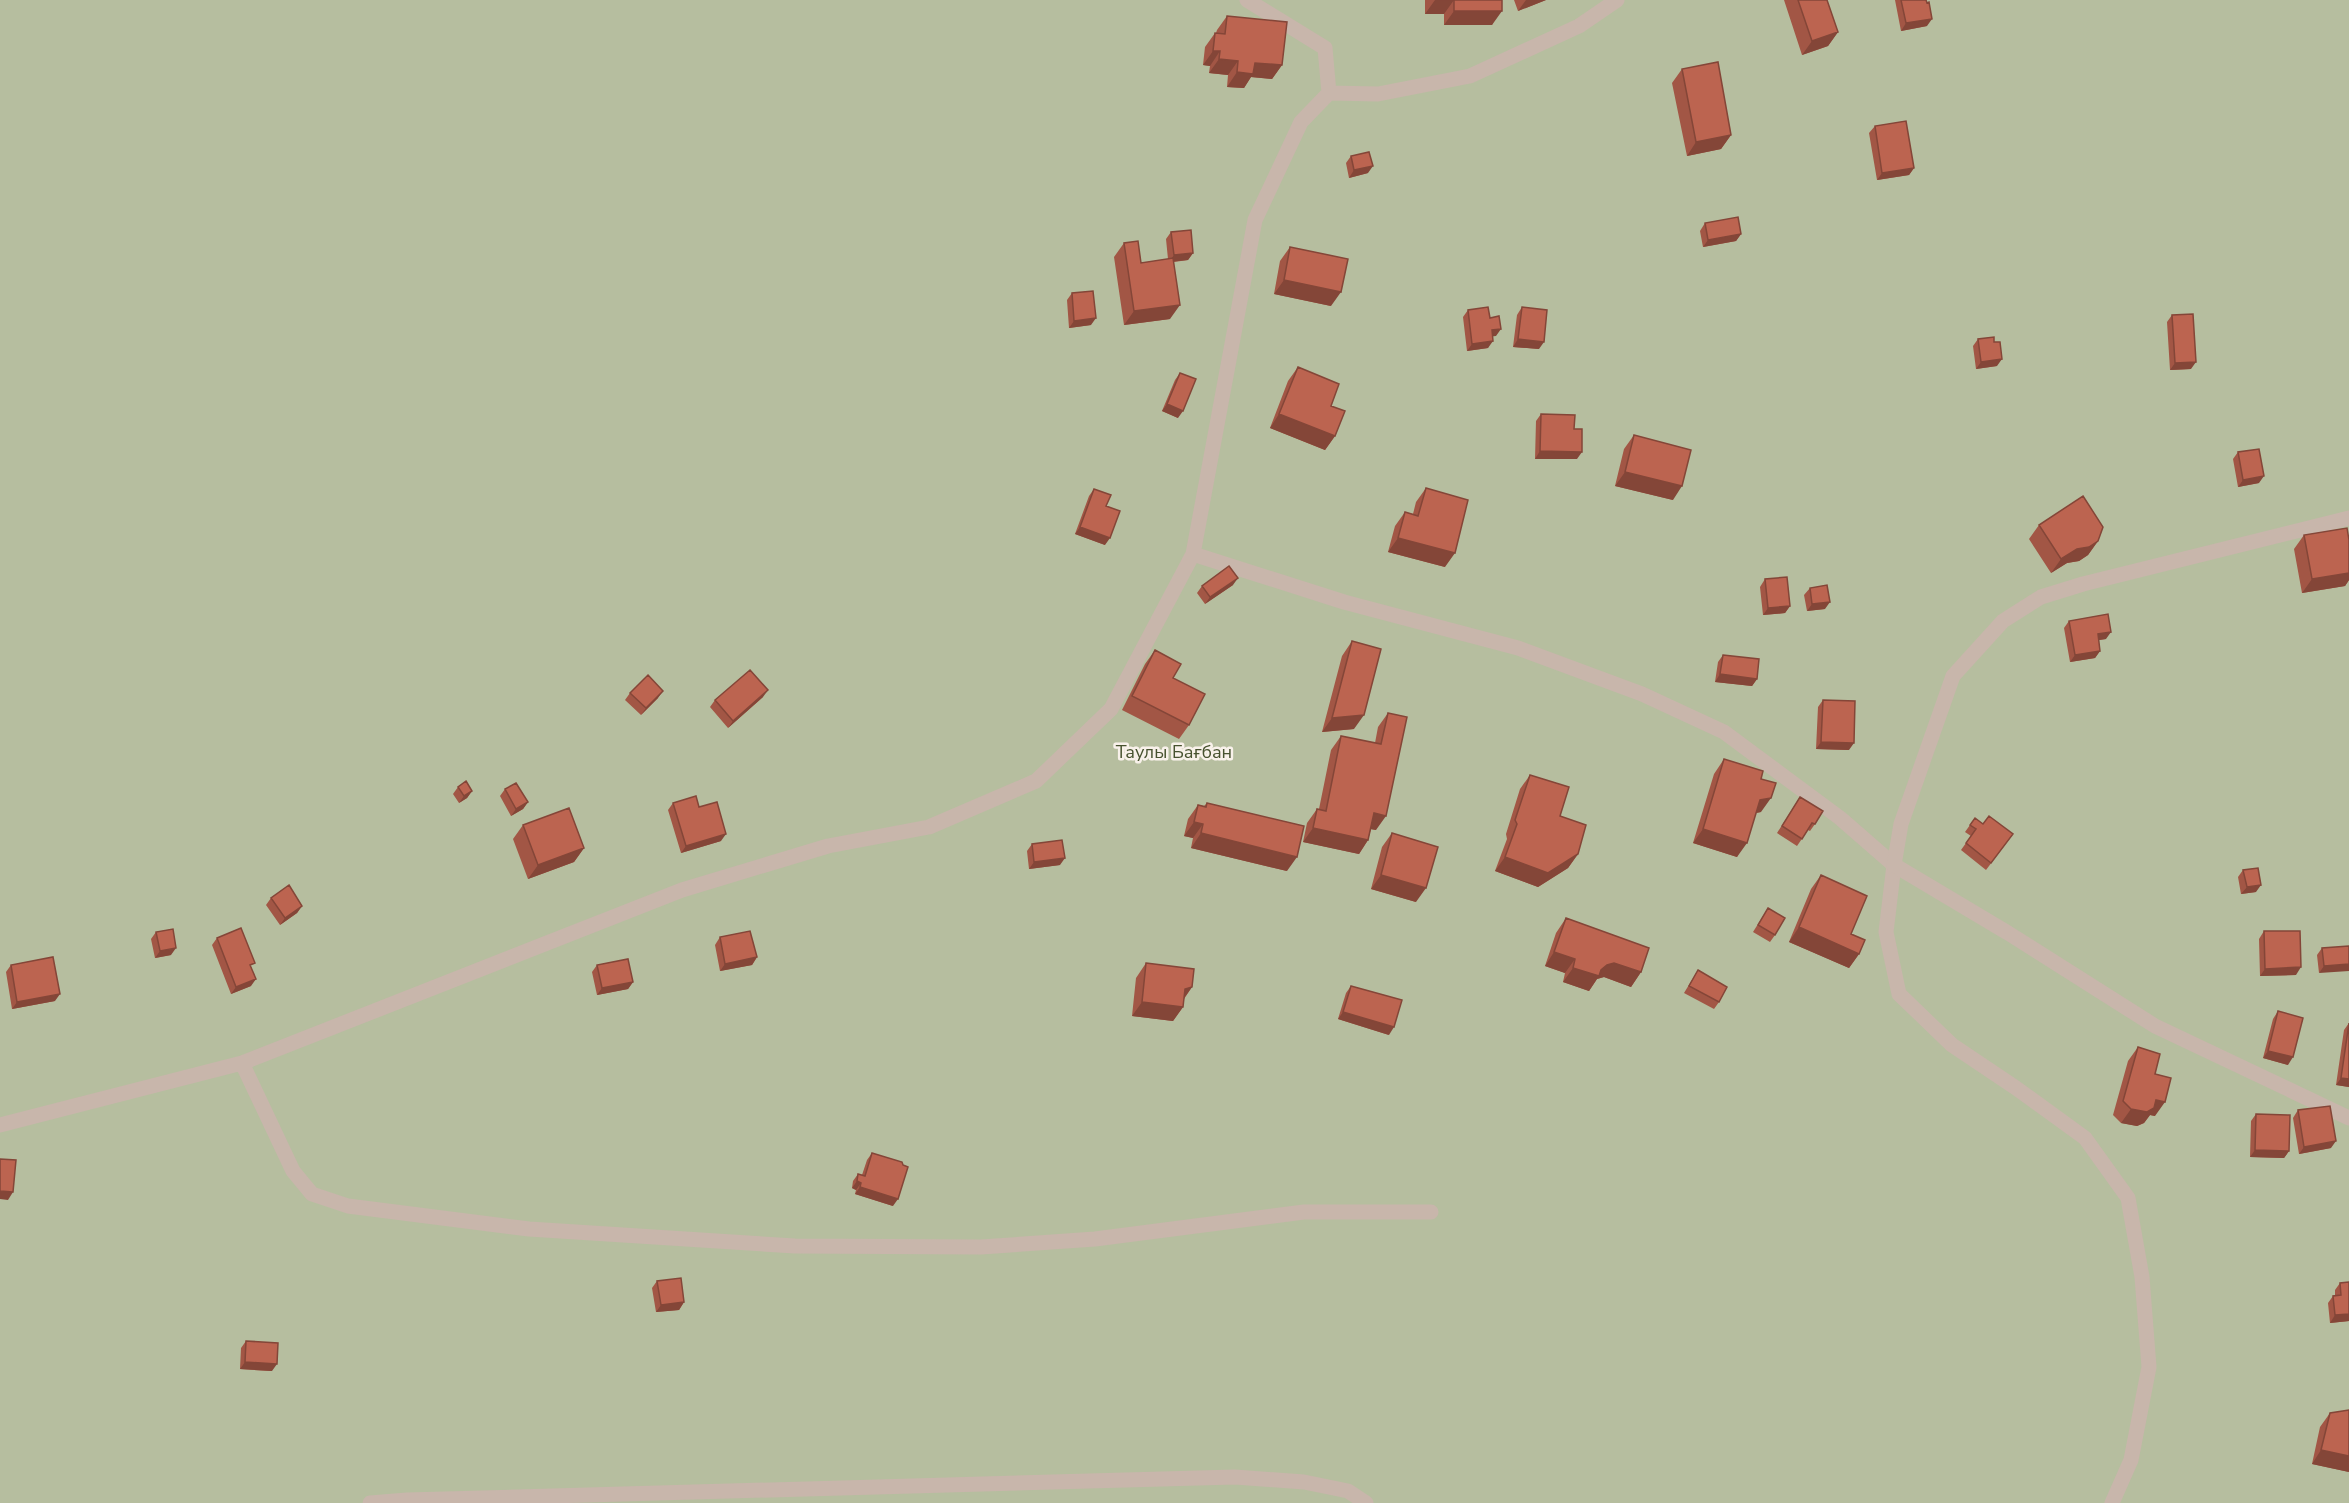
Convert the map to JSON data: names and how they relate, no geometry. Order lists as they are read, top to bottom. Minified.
{"parks":["Таулы Бағбан"]}
